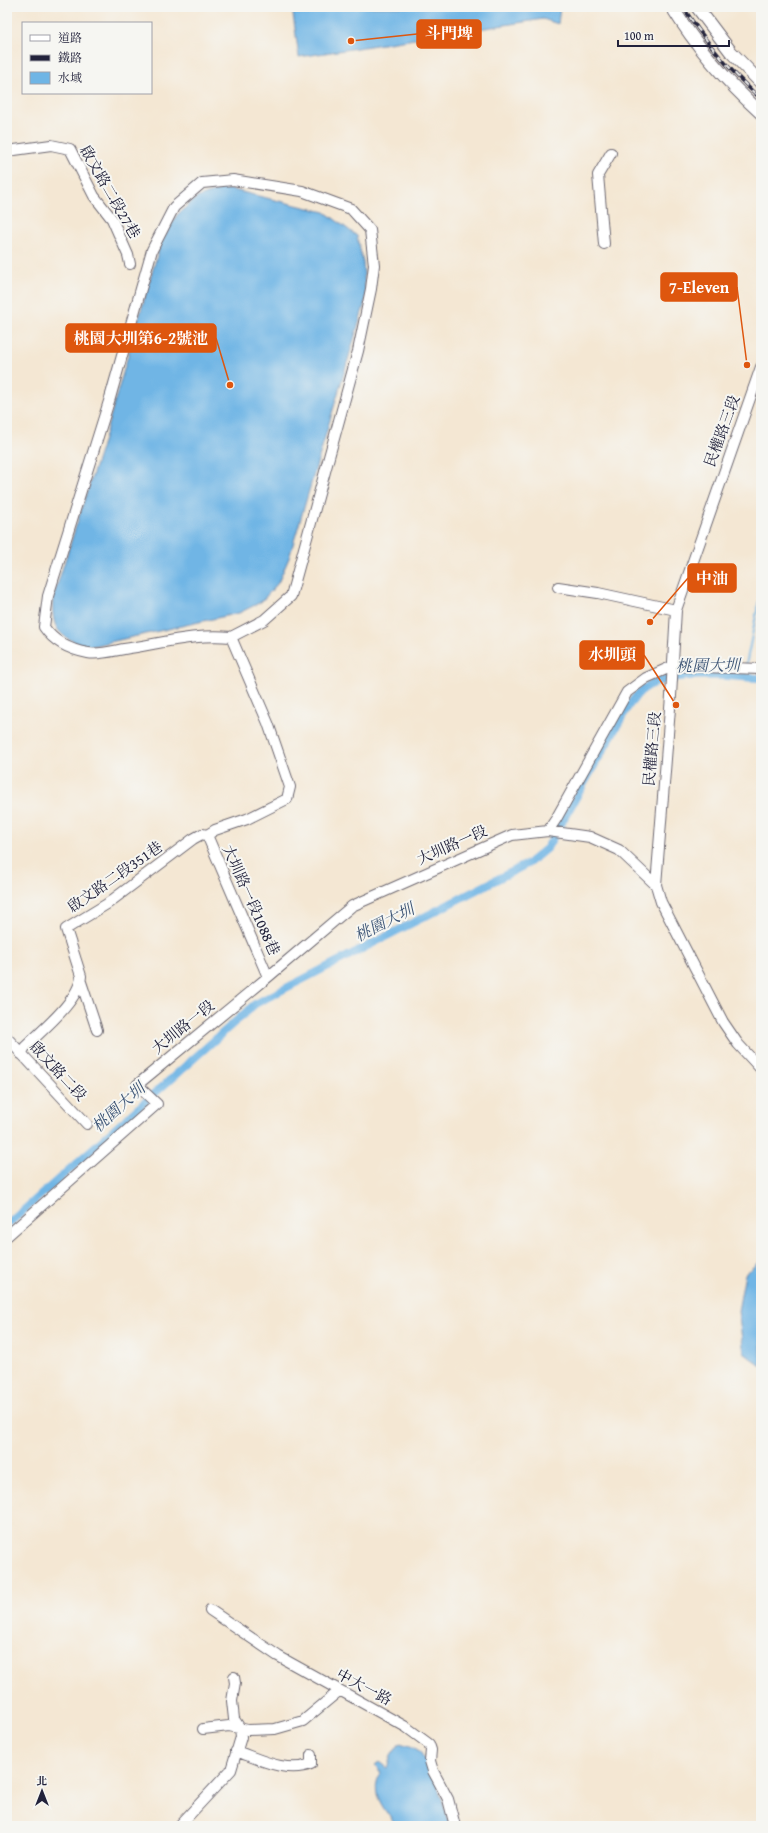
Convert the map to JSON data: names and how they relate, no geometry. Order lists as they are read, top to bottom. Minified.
{"streets":{"street":["啟文路二段27巷","民權路三段","大圳路一段","啟文路二段351巷","大圳路一段1088巷","啟文路二段","中大一路"]},"crossings":[["民權路三段","大圳路一段"],["大圳路一段","大圳路一段1088巷"],["啟文路二段351巷","大圳路一段1088巷"]],"water":["桃園大圳"],"places":["斗門埤","7-Eleven","桃園大圳第6-2號池","中油","水圳頭"],"legend":["道路","鐵路","水域"],"scale_bar":"100 m","north":"top"}
